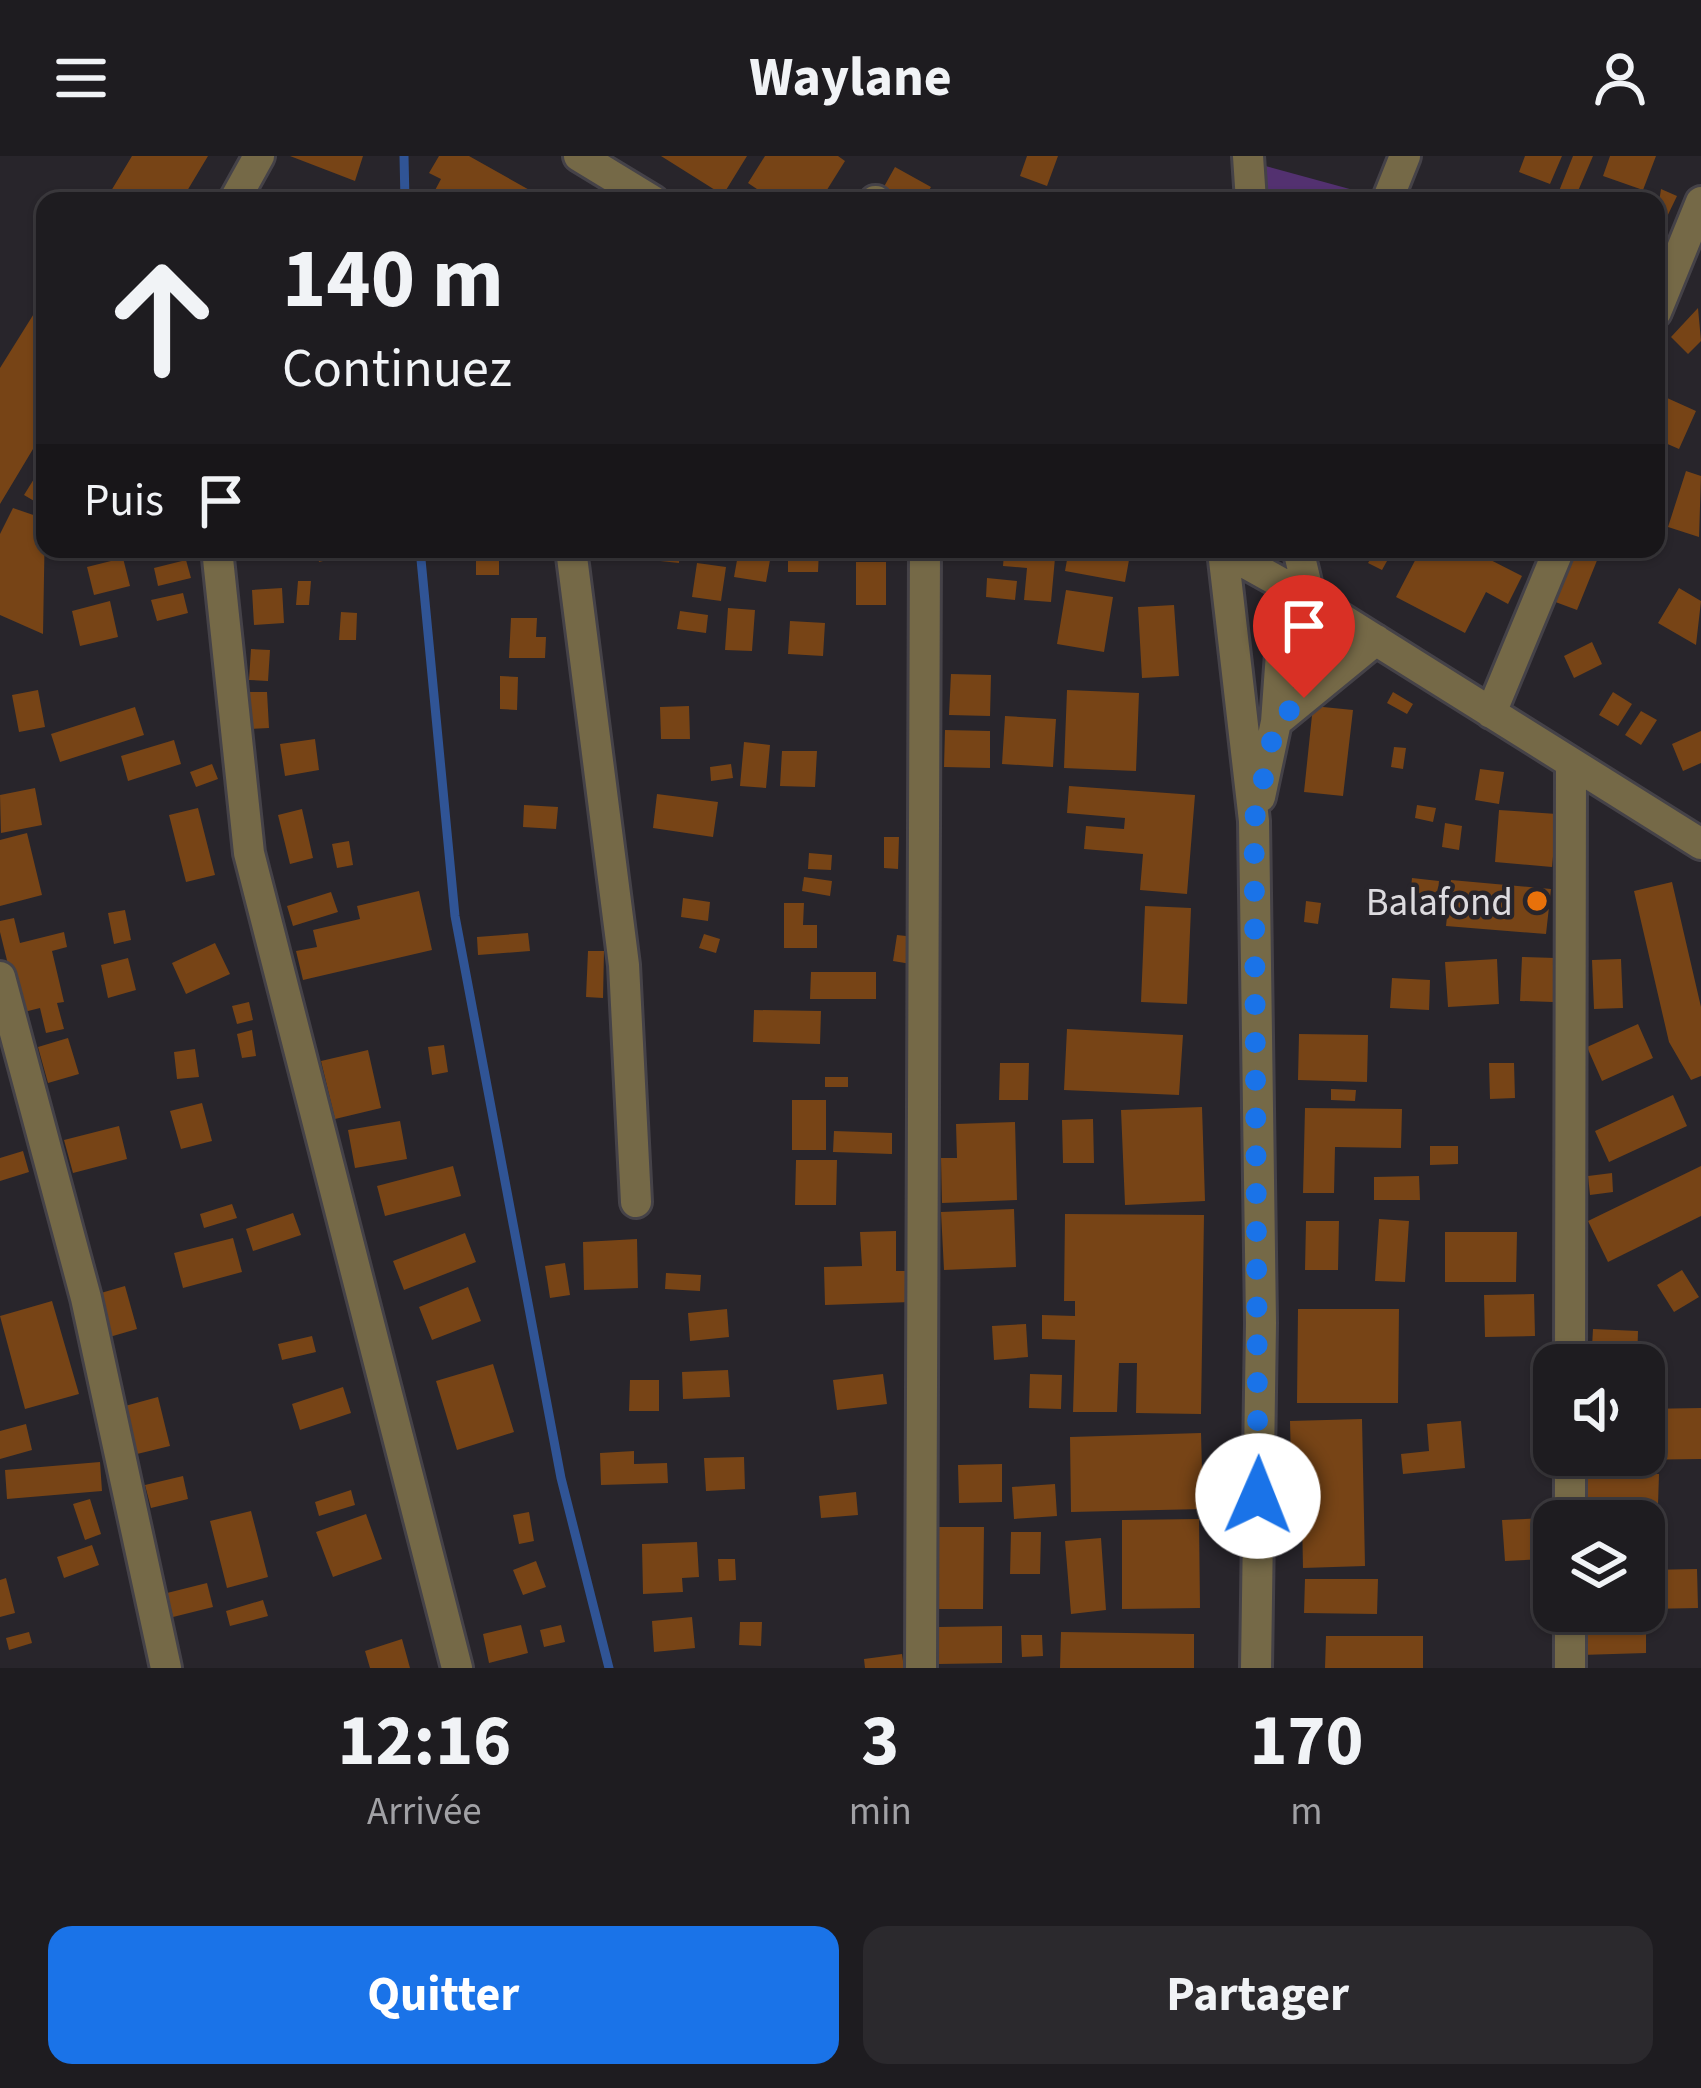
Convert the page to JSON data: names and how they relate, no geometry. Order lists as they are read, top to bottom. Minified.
{"places":["Balafond"],"page":{"header":"Waylane","turn":["140 m","Continuez"],"then":"Puis","eta":["12:16","Arrivée","3","min","170","m"],"buttons":["Quitter","Partager"]}}
